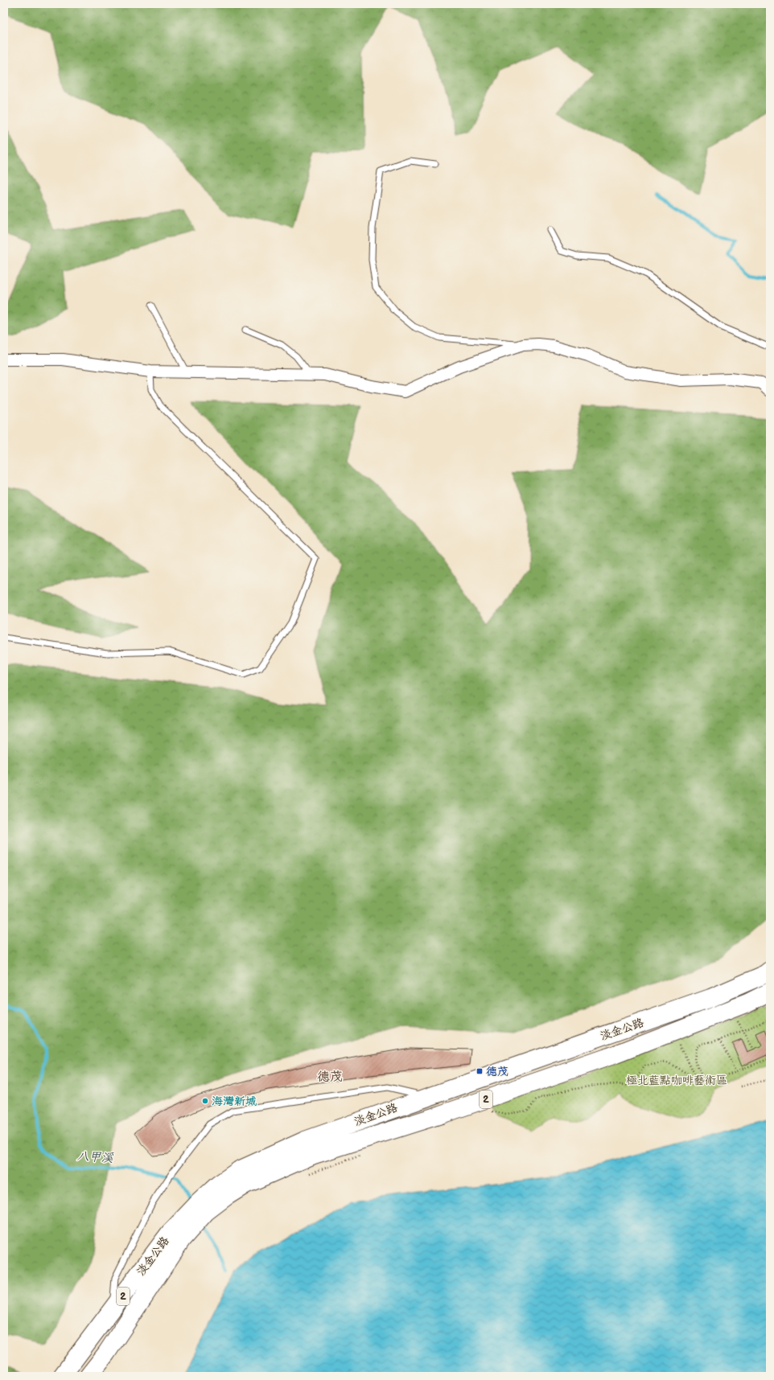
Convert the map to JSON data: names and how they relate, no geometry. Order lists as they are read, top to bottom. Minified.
{"streets":{"main road":["淡金公路","2"]},"districts":["德茂"],"water":["八甲溪"],"parks":["極北藍點咖啡藝術區"],"places":{"transit":["德茂"],"other":["海灣新城"]}}
